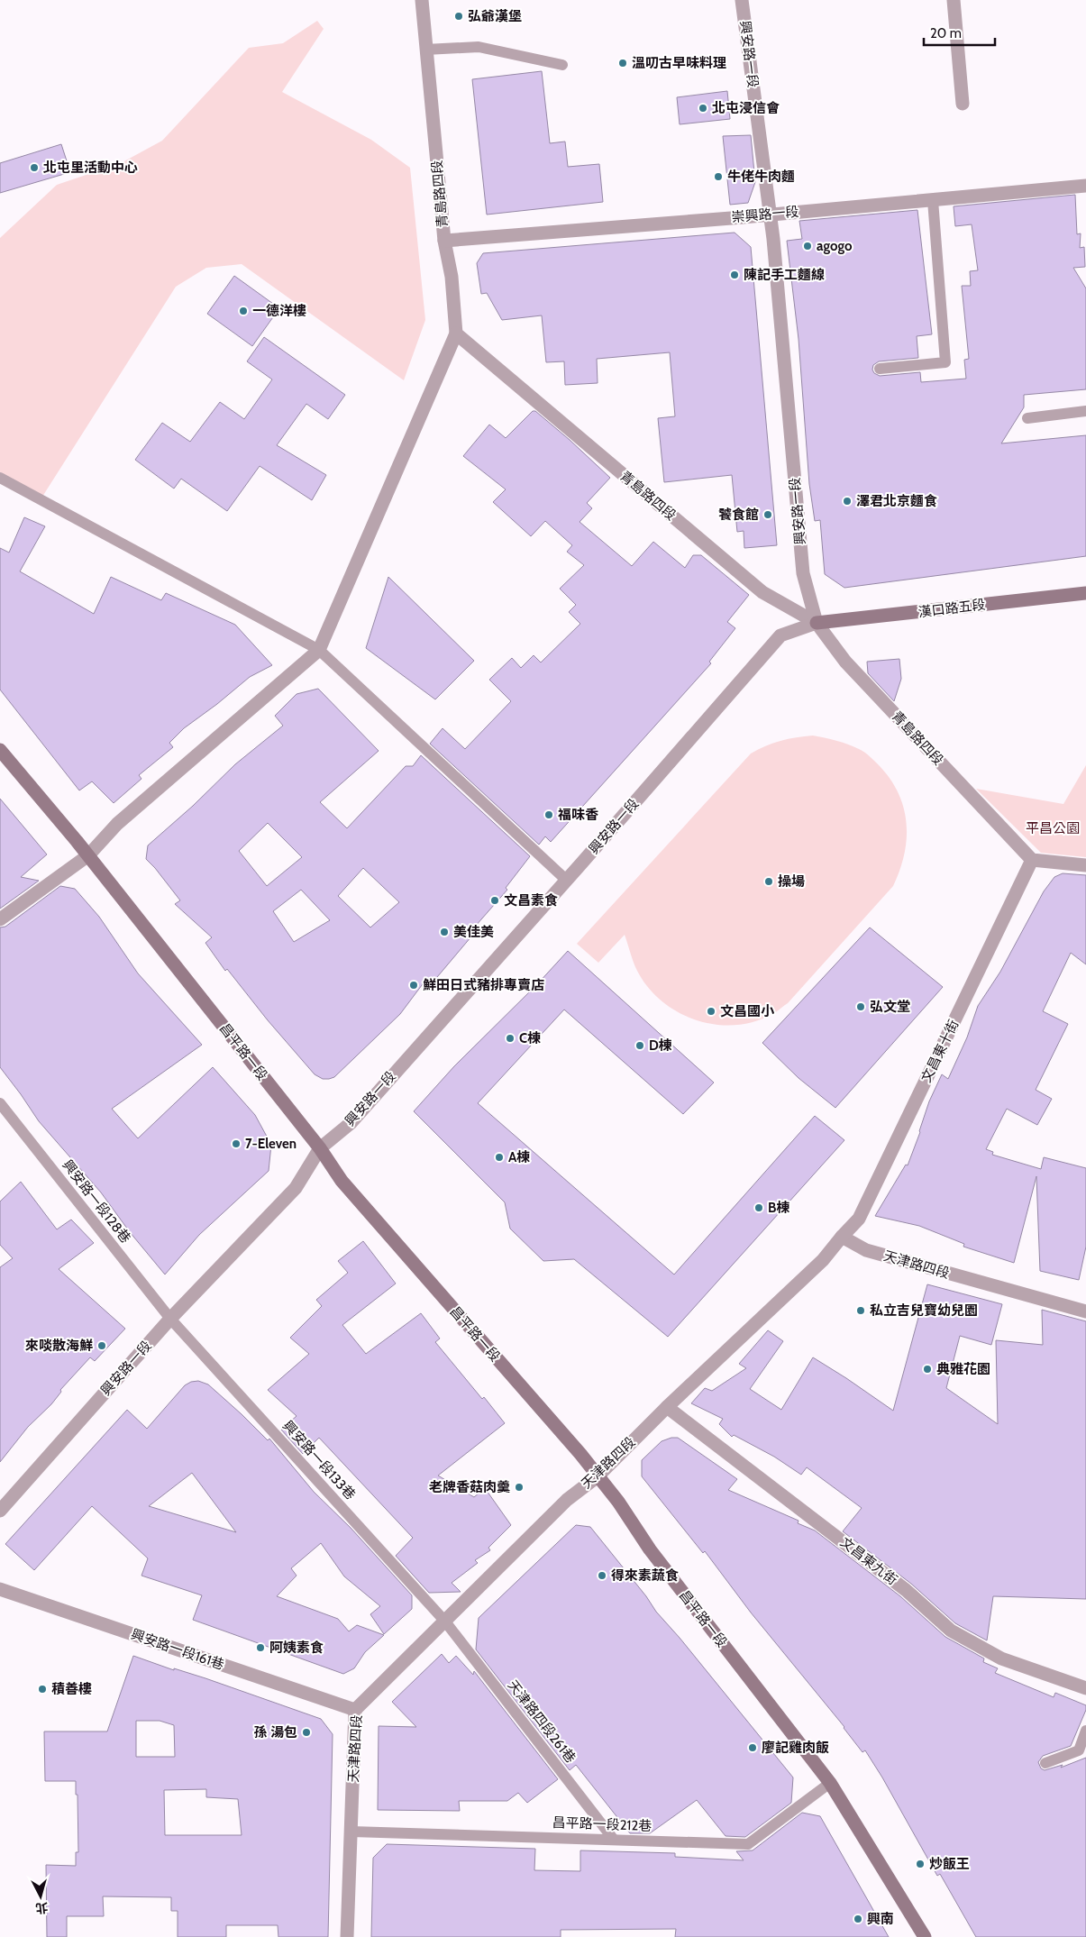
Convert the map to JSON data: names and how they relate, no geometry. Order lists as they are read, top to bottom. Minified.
{"streets":{"street":["興安路一段","青島路四段","崇興路一段","漢口路五段","文昌東十街","昌平路一段","天津路四段","文昌東九街","興安路一段161巷"],"lane":["興安路一段128巷","興安路一段133巷","天津路四段261巷","昌平路一段212巷"]},"crossings":[["興安路一段","青島路四段"],["興安路一段","崇興路一段"],["興安路一段","漢口路五段"],["興安路一段","昌平路一段"],["興安路一段","興安路一段128巷"],["興安路一段","興安路一段133巷"],["青島路四段","崇興路一段"],["青島路四段","漢口路五段"],["青島路四段","文昌東十街"],["文昌東十街","天津路四段"],["昌平路一段","天津路四段"],["昌平路一段","昌平路一段212巷"],["興安路一段128巷","興安路一段133巷"],["天津路四段","興安路一段133巷"],["天津路四段","文昌東九街"],["天津路四段","興安路一段161巷"],["天津路四段","天津路四段261巷"],["天津路四段","昌平路一段212巷"],["興安路一段133巷","天津路四段261巷"],["天津路四段261巷","昌平路一段212巷"]],"parks":["平昌公園"],"places":["弘爺漢堡","溫叨古早味料理","北屯浸信會","北屯里活動中心","牛佬牛肉麵","agogo","陳記手工麵線","一德洋樓","澤君北京麵食","饕食館","福味香","操場","文昌素食","美佳美","鮮田日式豬排專賣店","弘文堂","文昌國小","C棟","D棟","7-Eleven","A棟","B棟","私立吉兒寶幼兒園","來啖散海鮮","典雅花園","老牌香菇肉羹","得來素蔬食","阿姨素食","積善樓","孫 湯包","廖記雞肉飯","炒飯王","興南"],"scale_bar":"20 m","north":"bottom"}
